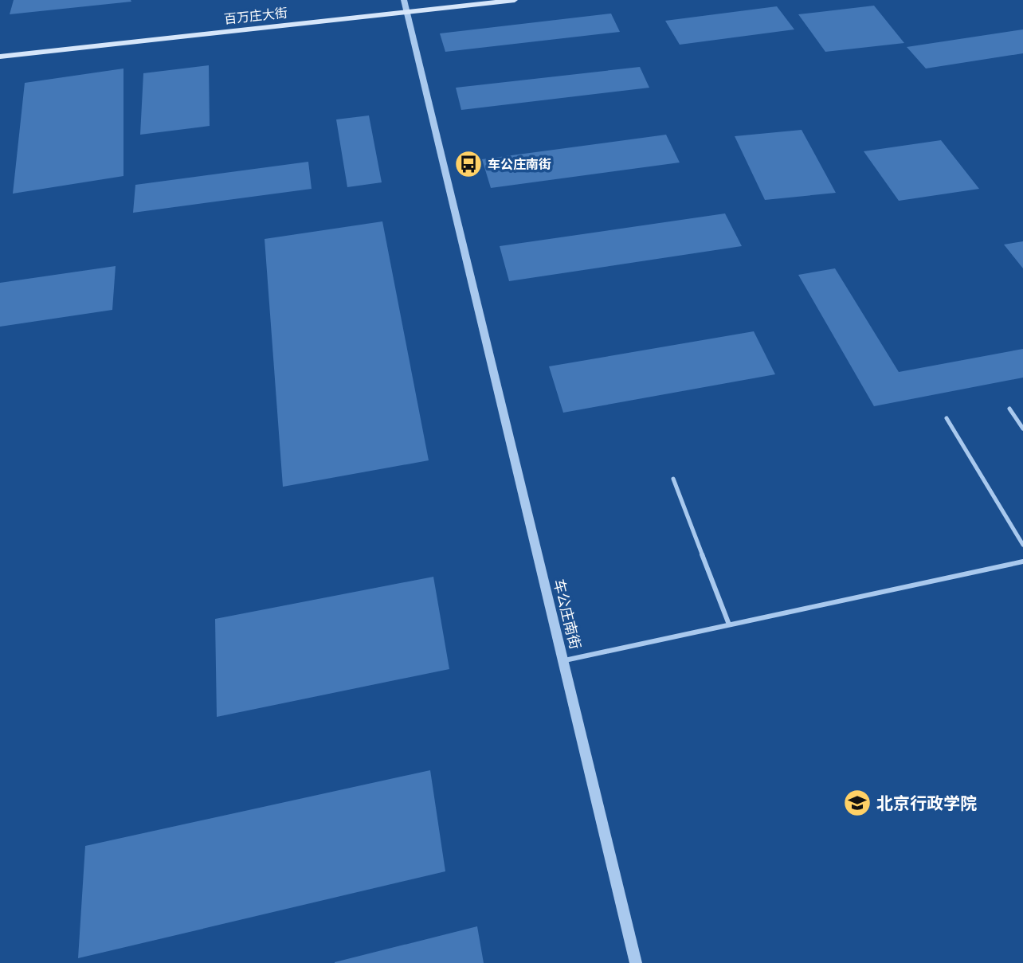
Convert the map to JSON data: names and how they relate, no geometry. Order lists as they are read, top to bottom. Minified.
{"streets":{"main road":["百万庄大街"],"street":["车公庄南街"]},"crossings":[["百万庄大街","车公庄南街"]],"places":{"bus stop":["车公庄南街"],"school or university":["北京行政学院"]}}
